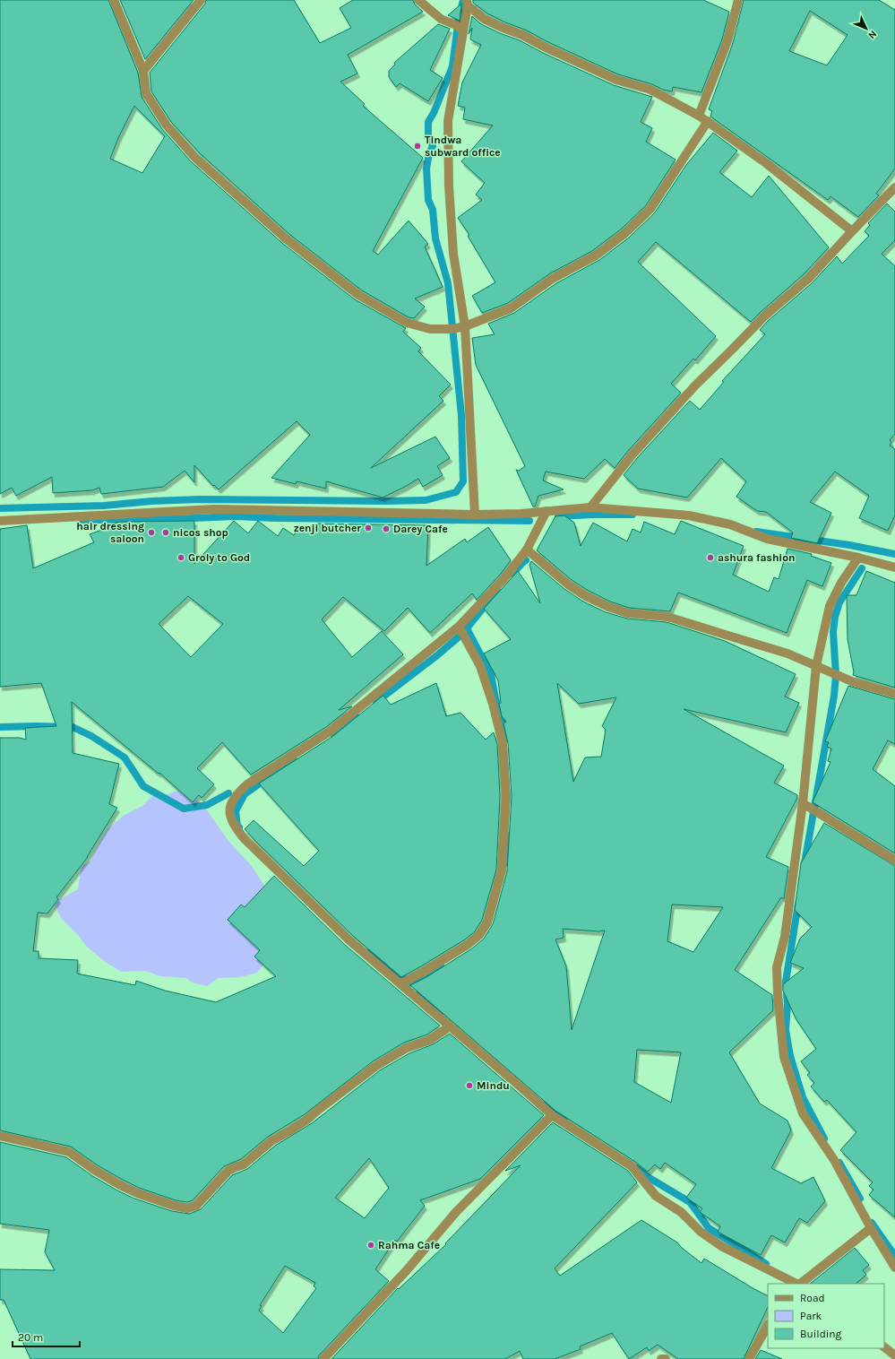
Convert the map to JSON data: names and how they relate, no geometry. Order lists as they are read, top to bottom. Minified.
{"places":["Tindwa subward office","zenji butcher","Darey Cafe","hair dressing saloon","nicos shop","Groly to God","ashura fashion","Mindu","Rahma Cafe"],"legend":["Road","Park","Building"],"scale_bar":"20 m","north":"bottom right"}
